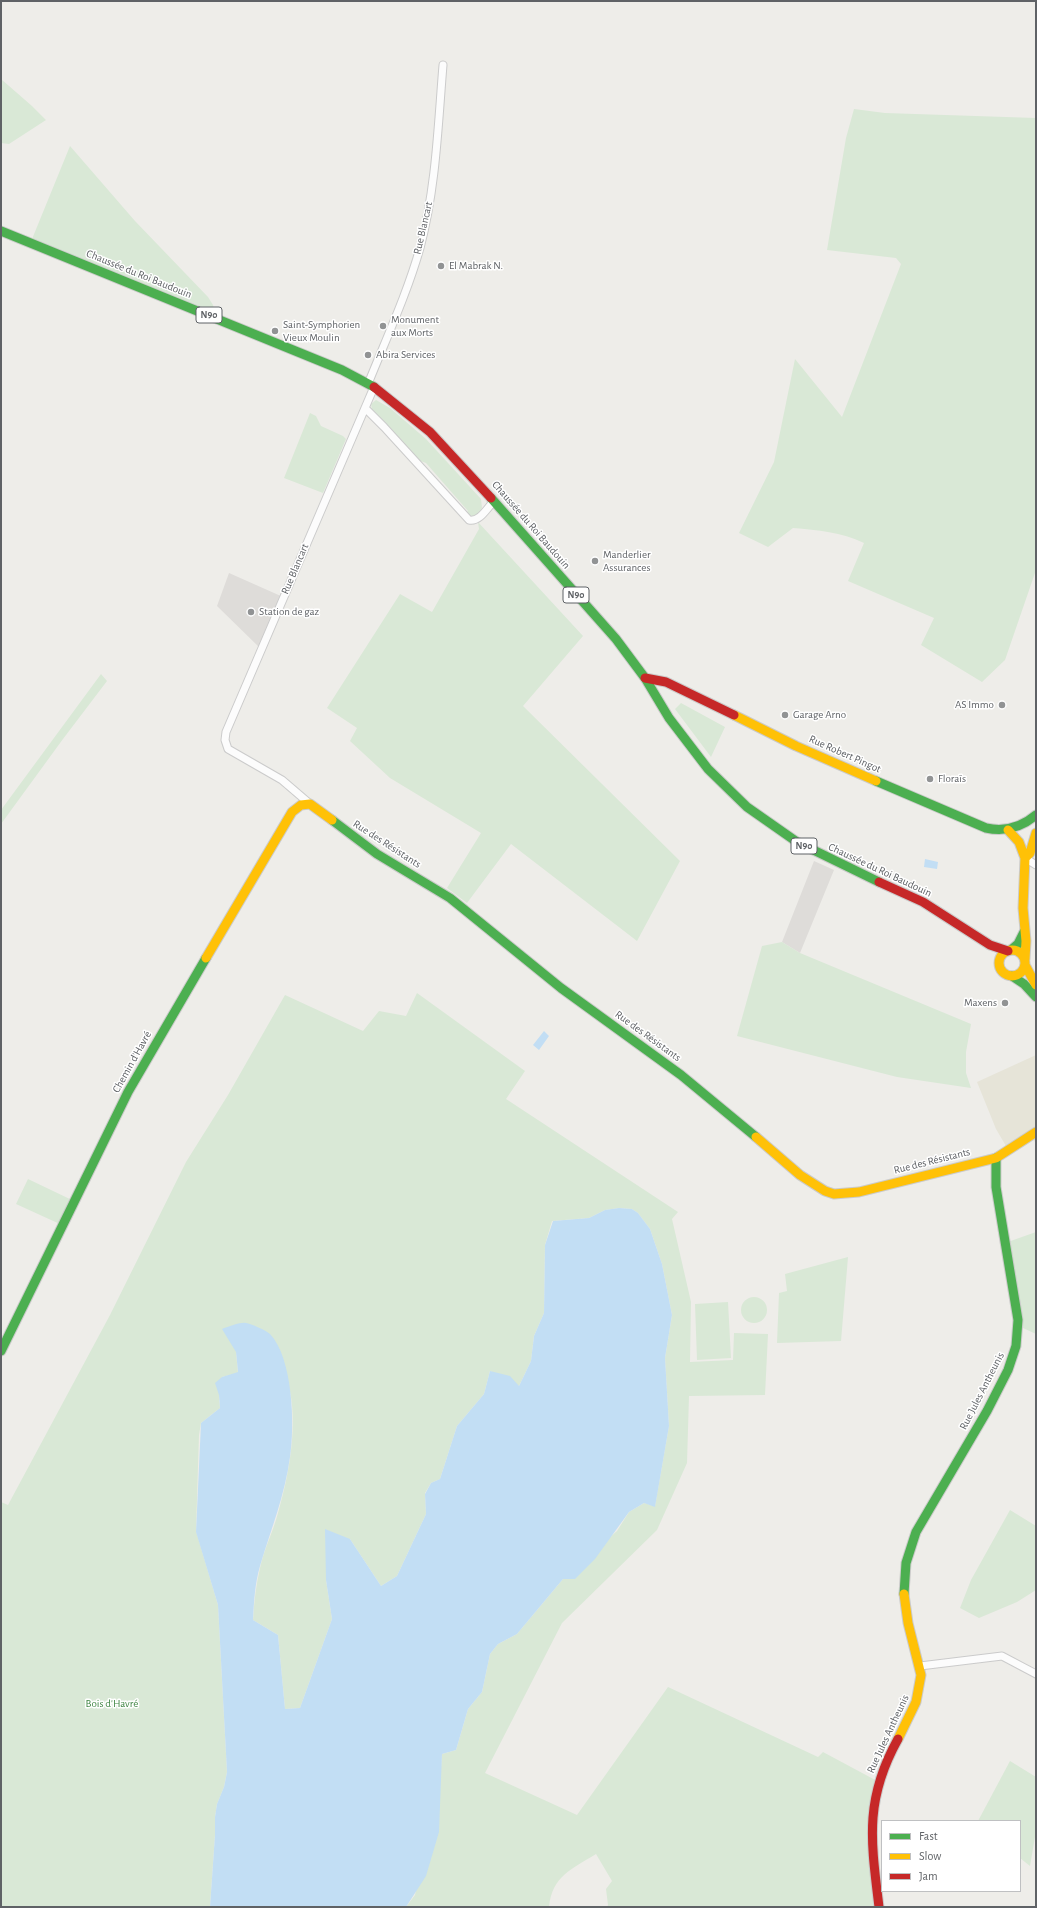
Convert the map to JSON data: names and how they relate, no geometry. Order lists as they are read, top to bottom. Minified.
{"streets":{"street":["Rue Blancart","Chaussée du Roi Baudouin","N90","Rue Robert Pingot","Rue des Résistants","Chemin d'Havré","Rue Jules Antheunis"]},"crossings":[["Rue Blancart","Chaussée du Roi Baudouin"],["Rue Blancart","Rue des Résistants"],["Rue Blancart","Chemin d'Havré"],["Chaussée du Roi Baudouin","Rue Robert Pingot"],["Rue des Résistants","Chemin d'Havré"],["Rue des Résistants","Rue Jules Antheunis"]],"parks":["Bois d'Havré"],"places":["El Mabrak N.","Monument aux Morts","Saint-Symphorien Vieux Moulin","Abira Services","Manderlier Assurances","Station de gaz","AS Immo","Garage Arno","Floraïs","Maxens"],"legend":["Fast","Slow","Jam"]}
